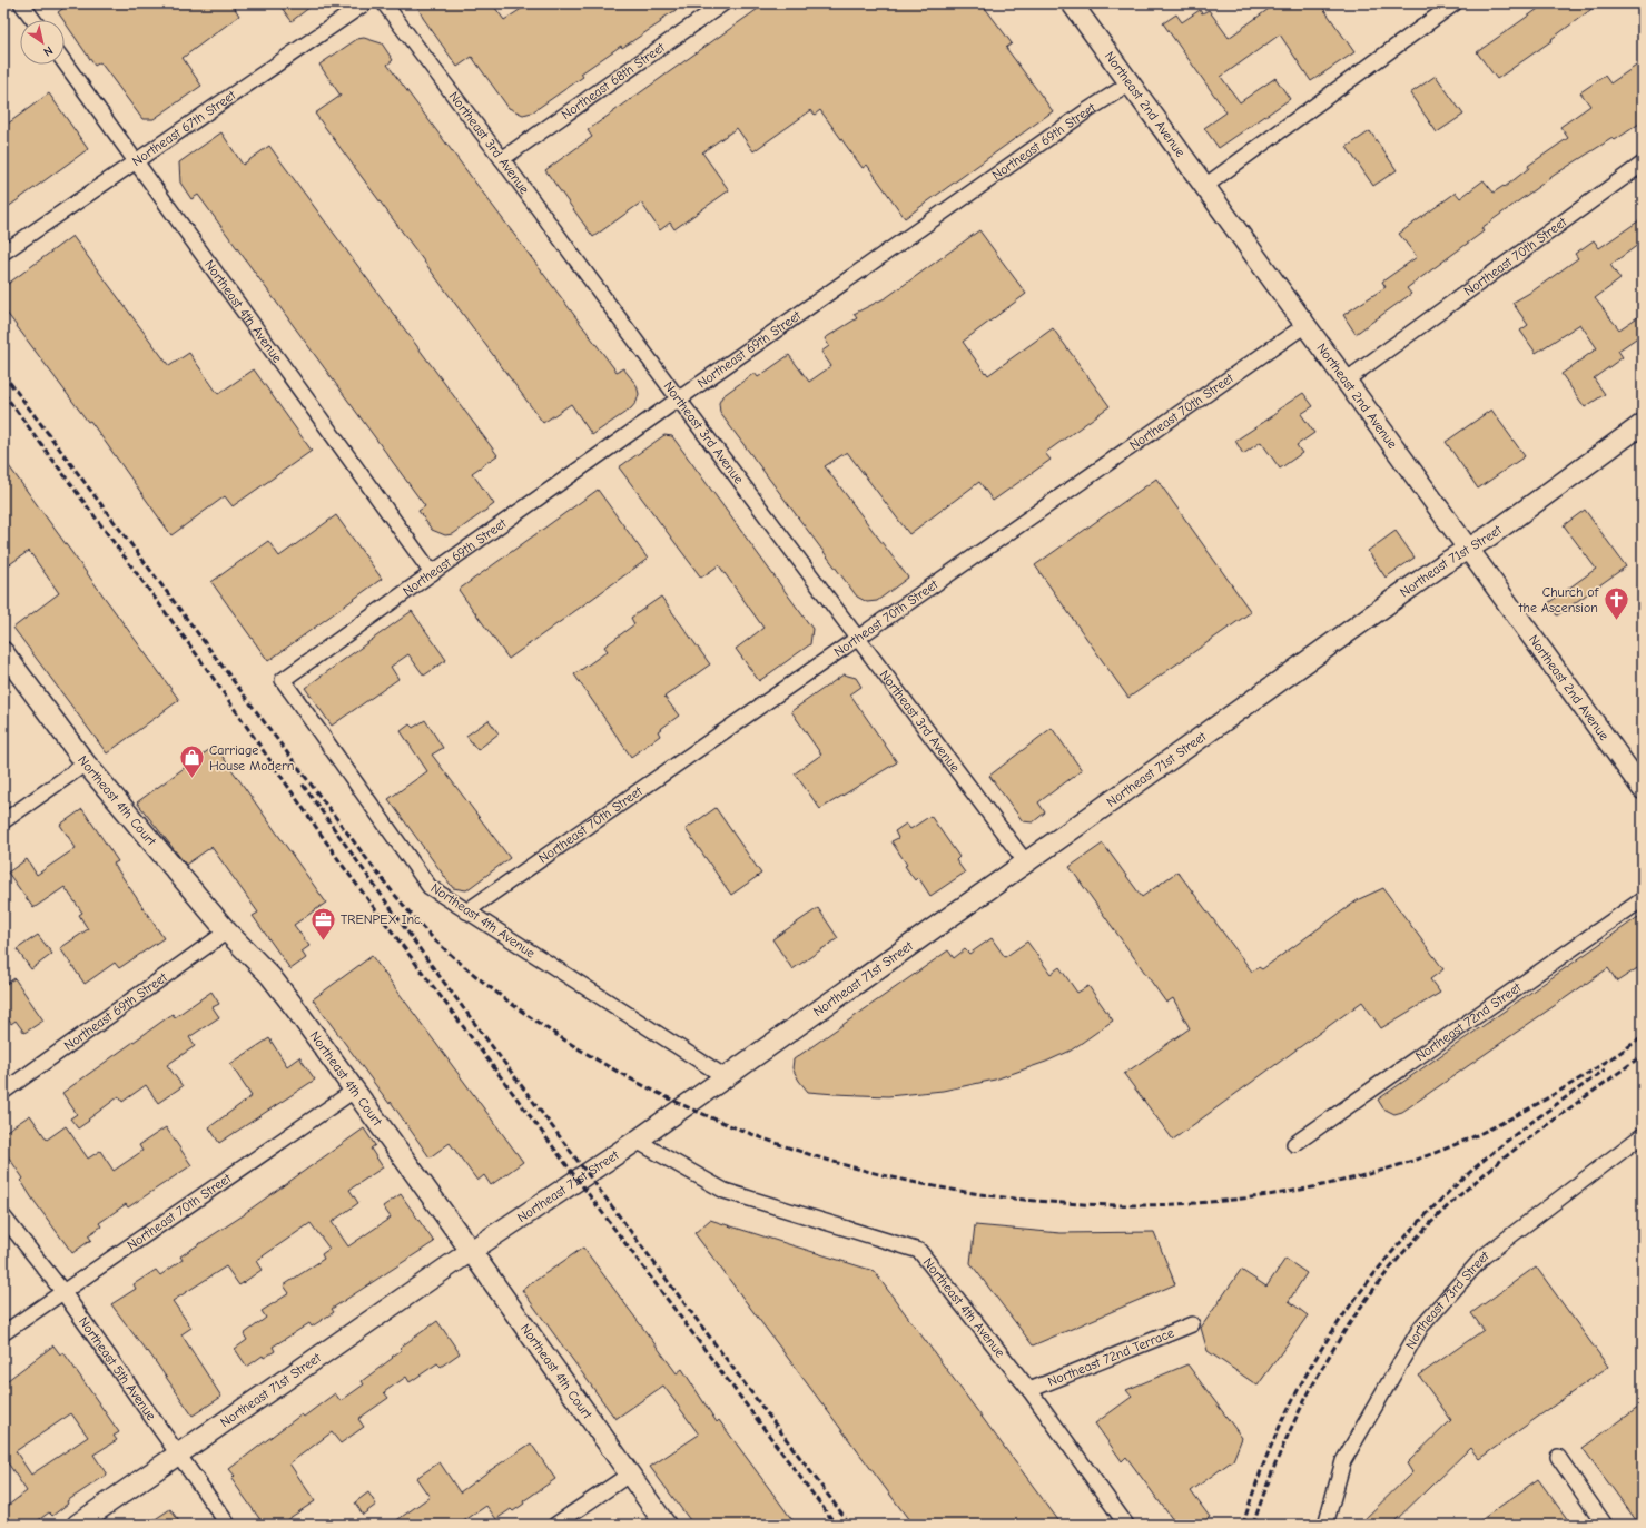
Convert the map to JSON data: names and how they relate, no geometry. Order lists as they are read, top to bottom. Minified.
{"streets":{"street":["Northeast 68th Street","Northeast 2nd Avenue","Northeast 67th Street","Northeast 3rd Avenue","Northeast 69th Street","Northeast 70th Street","Northeast 4th Avenue","Northeast 71st Street","Northeast 4th Court","Northeast 72nd Street","Northeast 73rd Street","Northeast 72nd Terrace","Northeast 5th Avenue"]},"crossings":[["Northeast 68th Street","Northeast 3rd Avenue"],["Northeast 2nd Avenue","Northeast 69th Street"],["Northeast 2nd Avenue","Northeast 70th Street"],["Northeast 2nd Avenue","Northeast 71st Street"],["Northeast 67th Street","Northeast 4th Avenue"],["Northeast 3rd Avenue","Northeast 69th Street"],["Northeast 3rd Avenue","Northeast 70th Street"],["Northeast 3rd Avenue","Northeast 71st Street"],["Northeast 69th Street","Northeast 4th Avenue"],["Northeast 69th Street","Northeast 4th Court"],["Northeast 70th Street","Northeast 4th Avenue"],["Northeast 70th Street","Northeast 4th Court"],["Northeast 70th Street","Northeast 5th Avenue"],["Northeast 4th Avenue","Northeast 71st Street"],["Northeast 4th Avenue","Northeast 72nd Terrace"],["Northeast 71st Street","Northeast 4th Court"],["Northeast 71st Street","Northeast 5th Avenue"]],"places":{"church":["Church of the Ascension"],"shop":["Carriage House Modern"],"office":["TRENPEX Inc."]},"north":"bottom right"}
